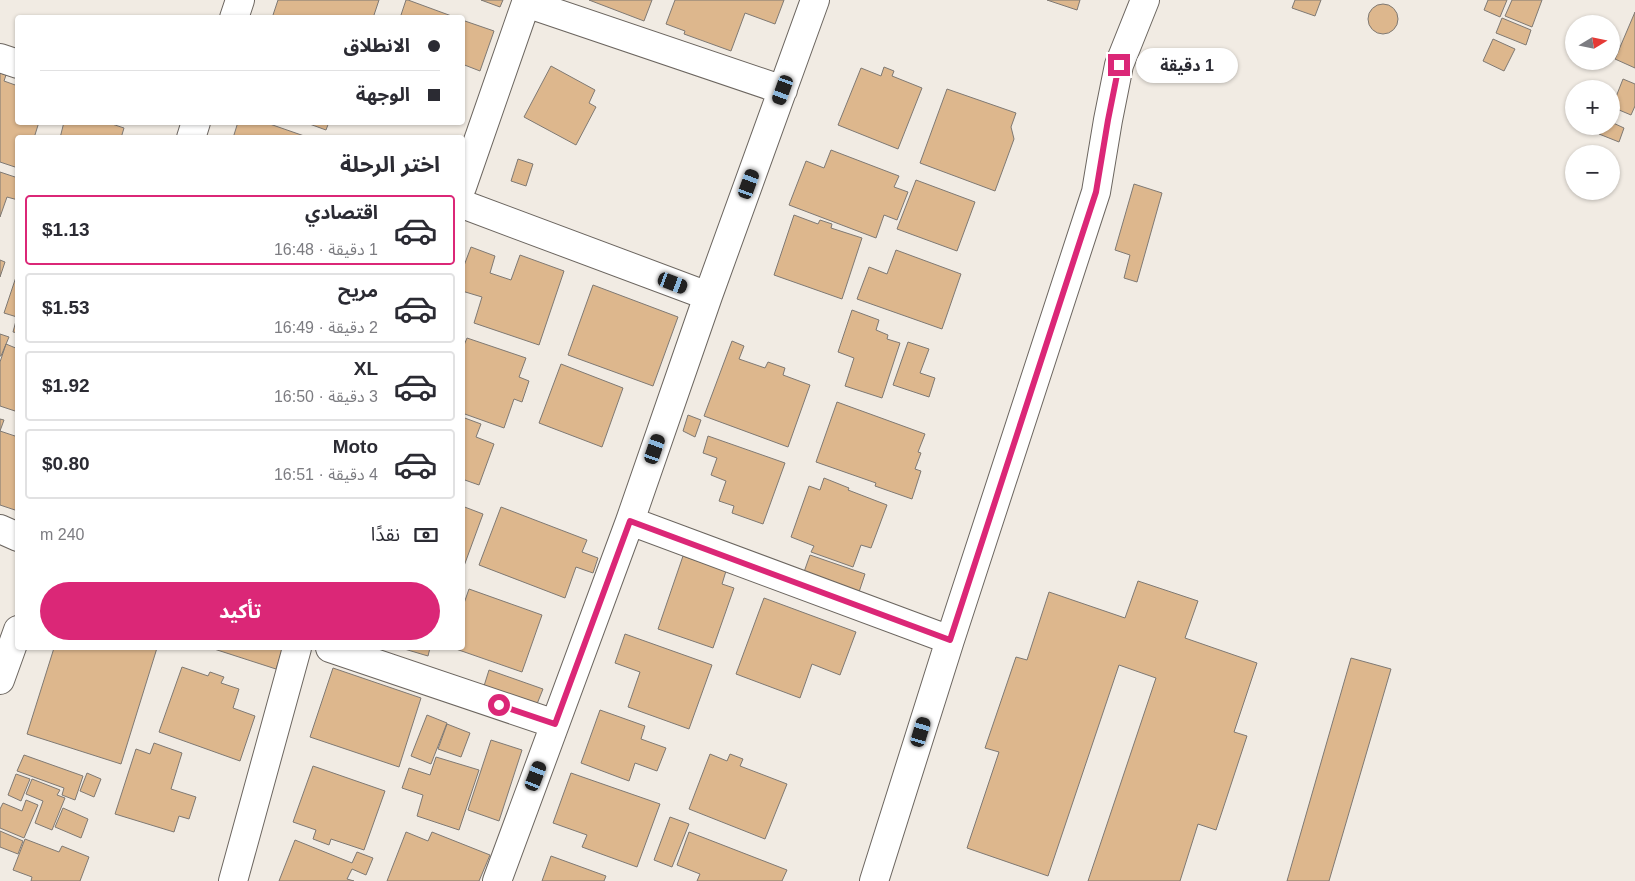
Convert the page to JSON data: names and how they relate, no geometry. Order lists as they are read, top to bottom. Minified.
{"north":"right","page":{"map_buttons":["+","−"],"banner":["الانطلاق","الوجهة"],"bubble":"1 دقيقة","heading":"اختر الرحلة","list":[{"name":"اقتصادي","note":"1 دقيقة · 16:48","value":"$1.13"},{"name":"مريح","note":"2 دقيقة · 16:49","value":"$1.53"},{"name":"XL","note":"3 دقيقة · 16:50","value":"$1.92"},{"name":"Moto","note":"4 دقيقة · 16:51","value":"$0.80"}],"pay":["نقدًا","240 m"],"buttons":"تأكيد"}}
